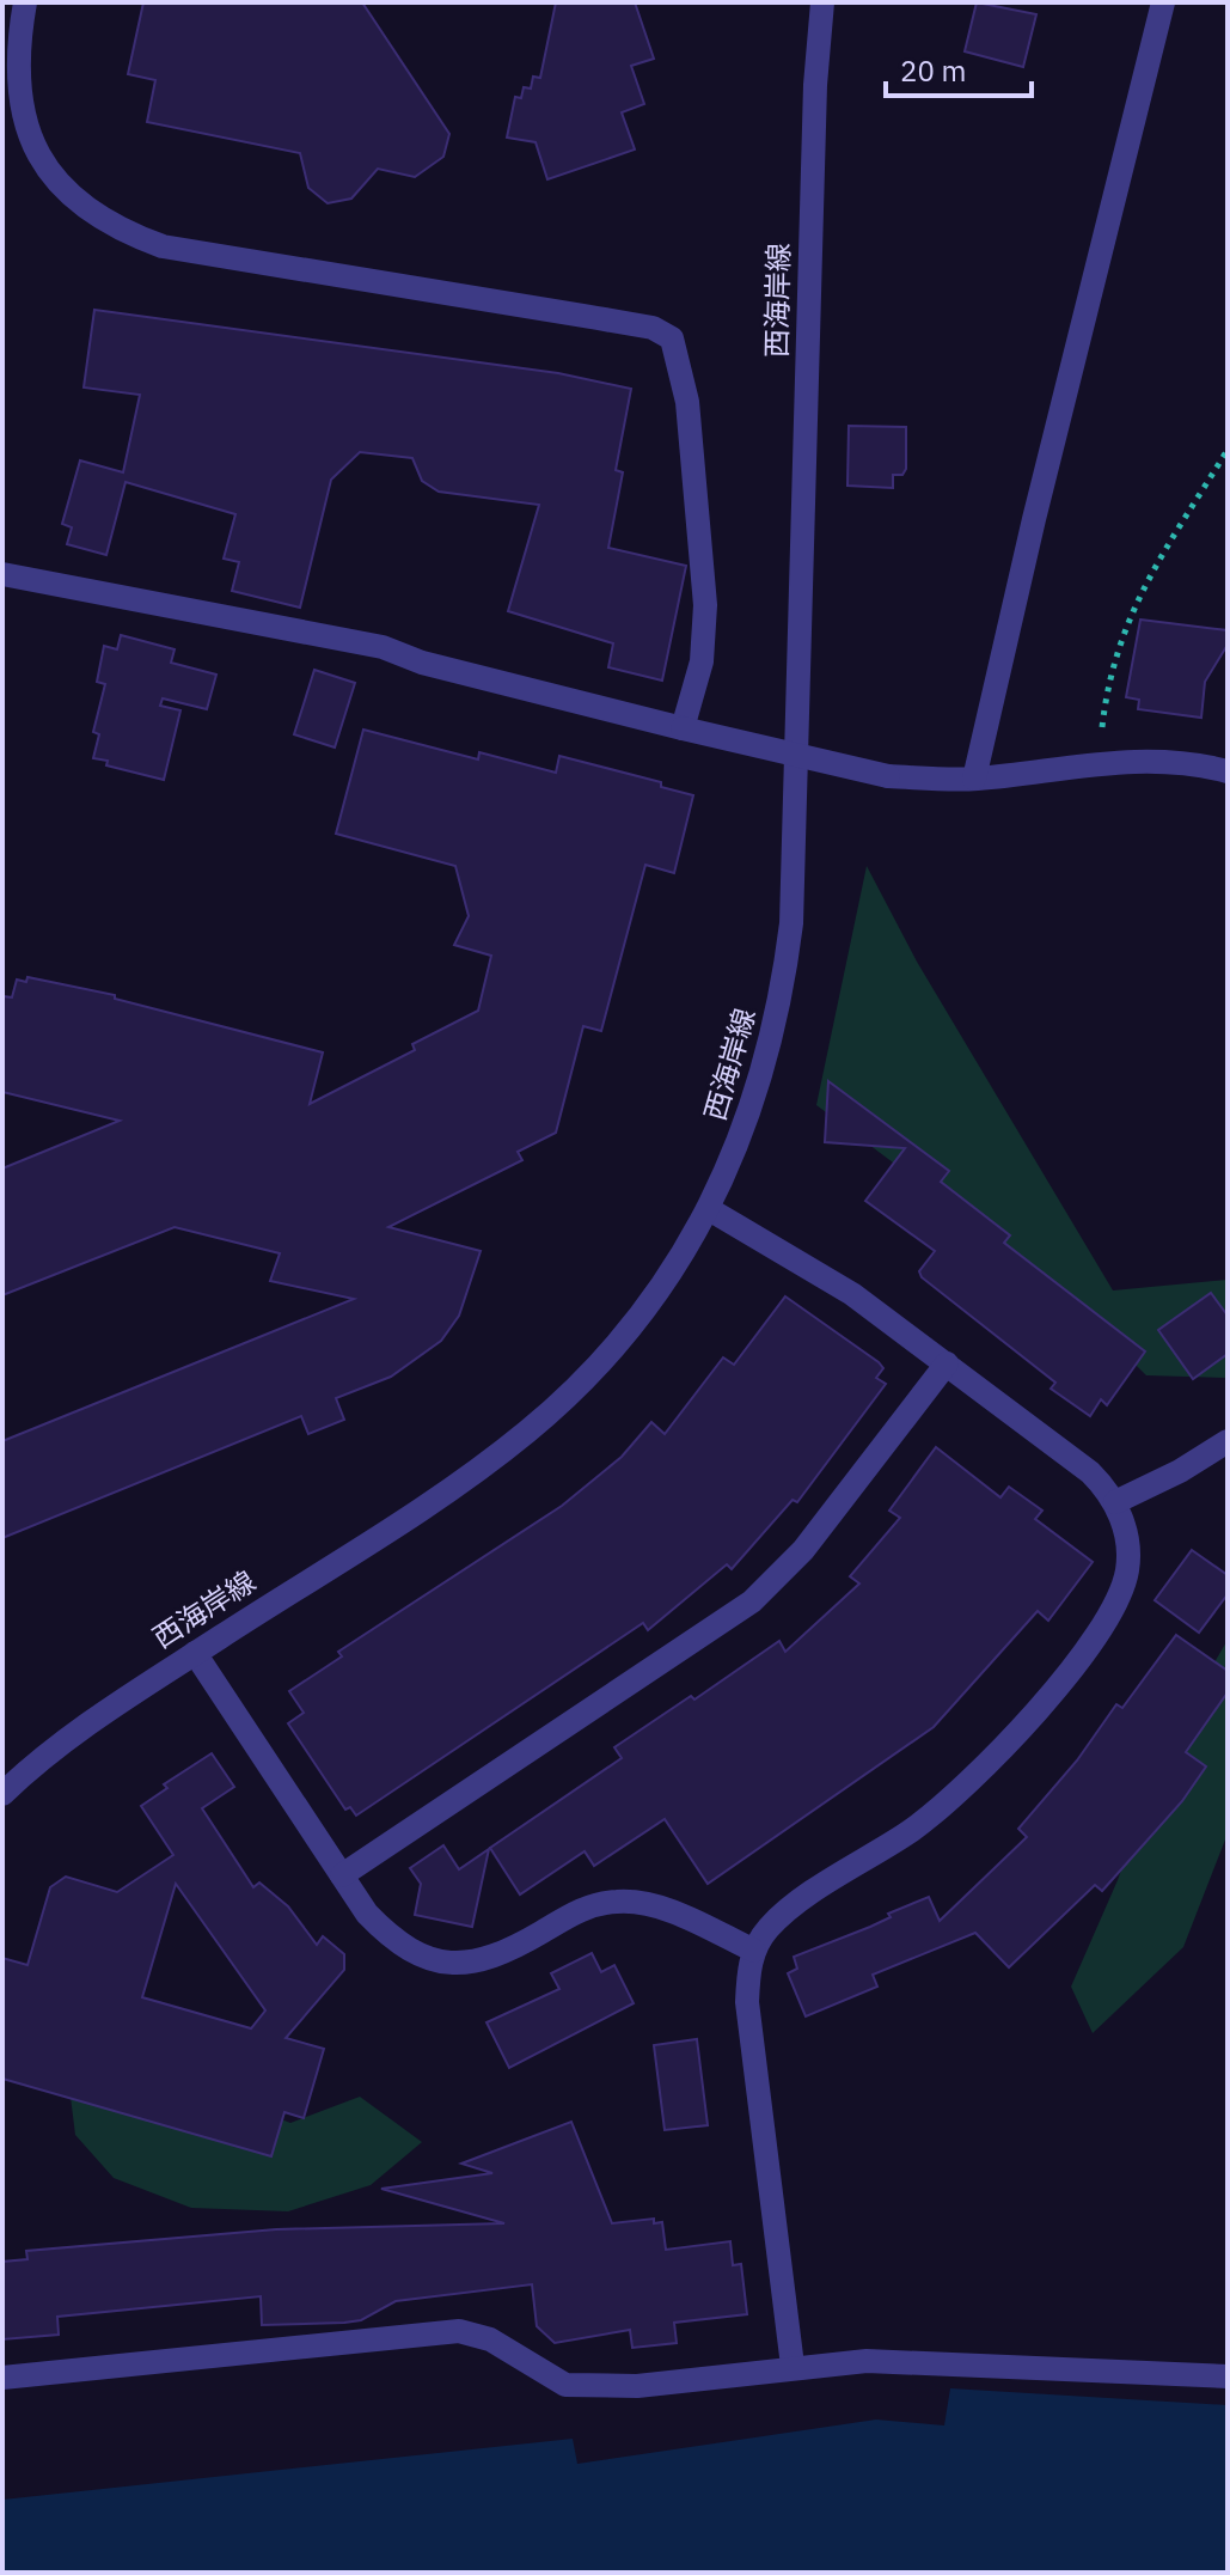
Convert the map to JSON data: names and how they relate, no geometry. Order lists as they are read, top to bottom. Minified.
{"streets":{"street":["西海岸線"]},"scale_bar":"20 m"}
